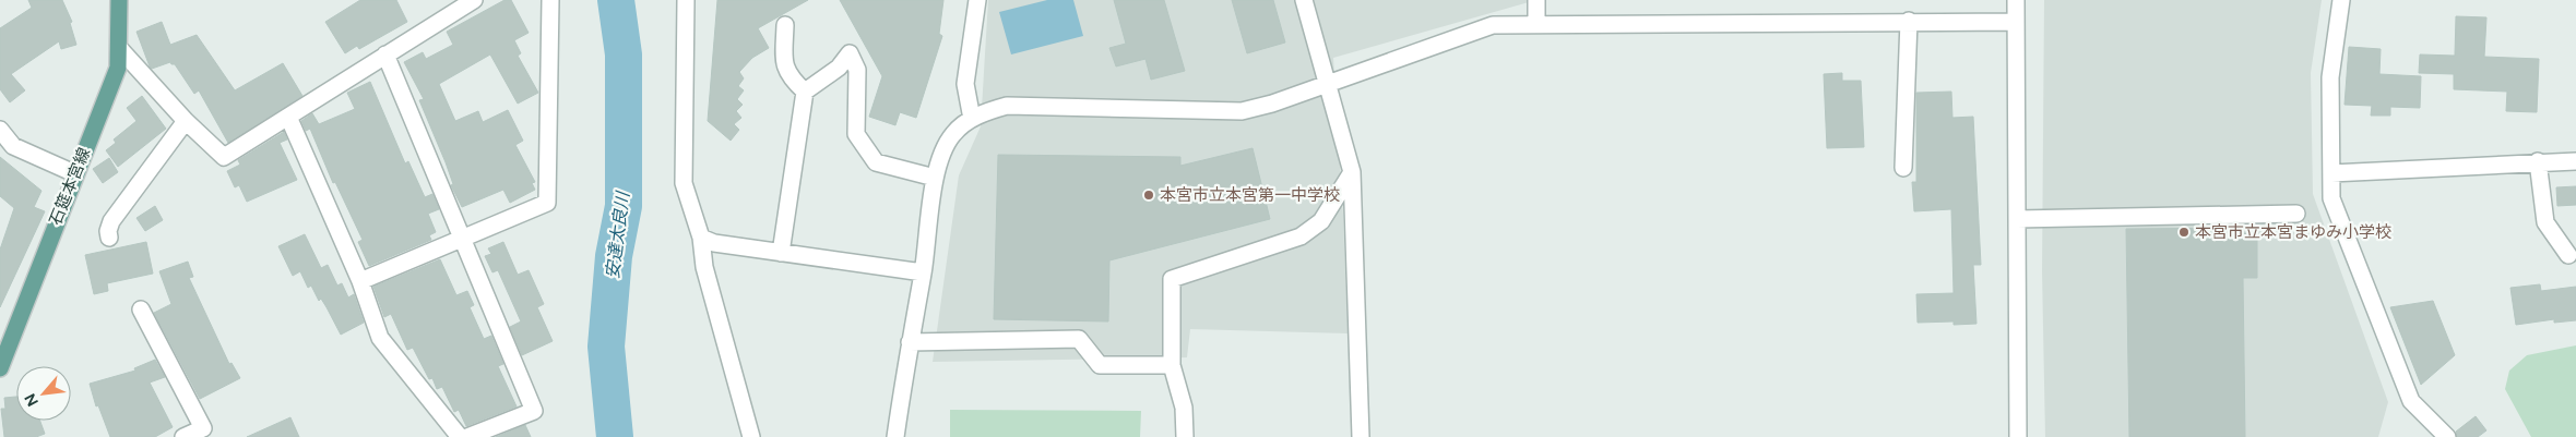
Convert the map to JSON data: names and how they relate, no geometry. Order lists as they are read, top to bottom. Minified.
{"streets":{"main road":["石筵本宮線"]},"water":["安達太良川"],"places":["本宮市立本宮第一中学校","本宮市立本宮まゆみ小学校"],"north":"bottom left"}
